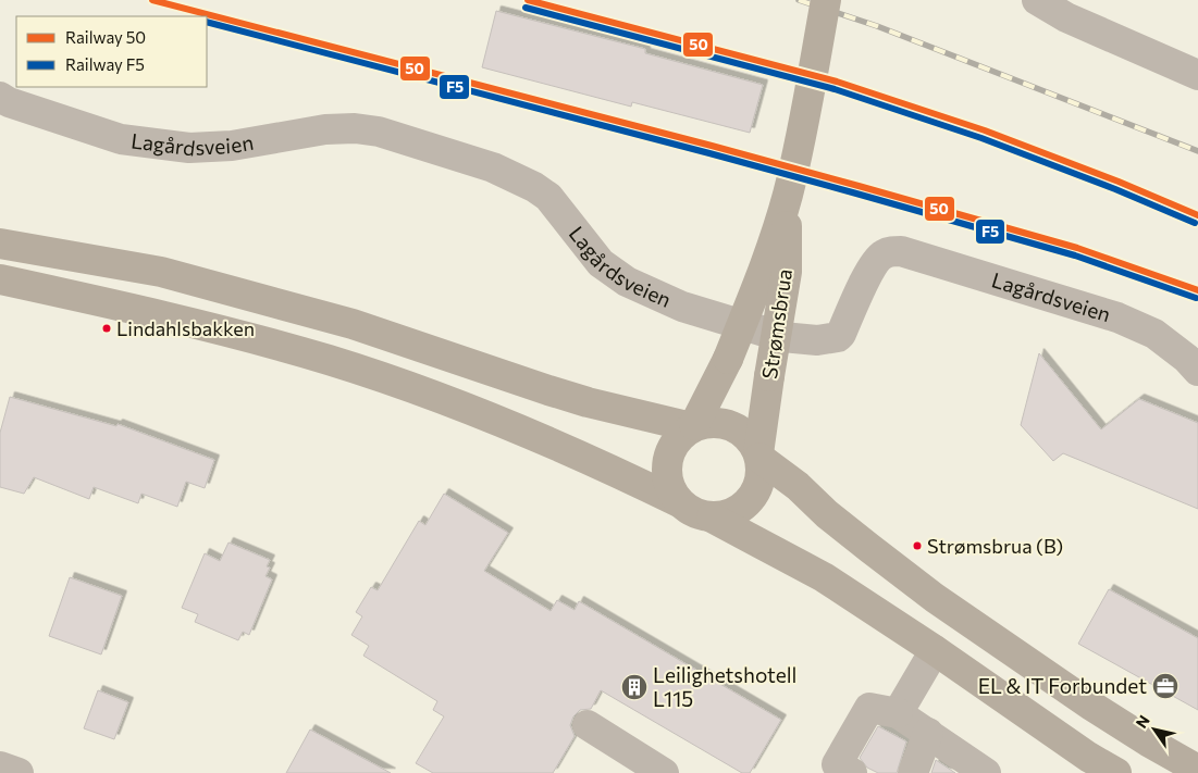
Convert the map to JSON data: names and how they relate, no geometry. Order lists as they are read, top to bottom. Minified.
{"streets":{"main road":["Strømsbrua"],"street":["Lagårdsveien"]},"places":{"other":["Lindahlsbakken","Strømsbrua (B)"],"office":["EL & IT Forbundet"],"building":["Leilighetshotell L115"]},"lines":["rail line 50","rail line F5"],"legend":["Railway 50","Railway F5"],"north":"top left"}
